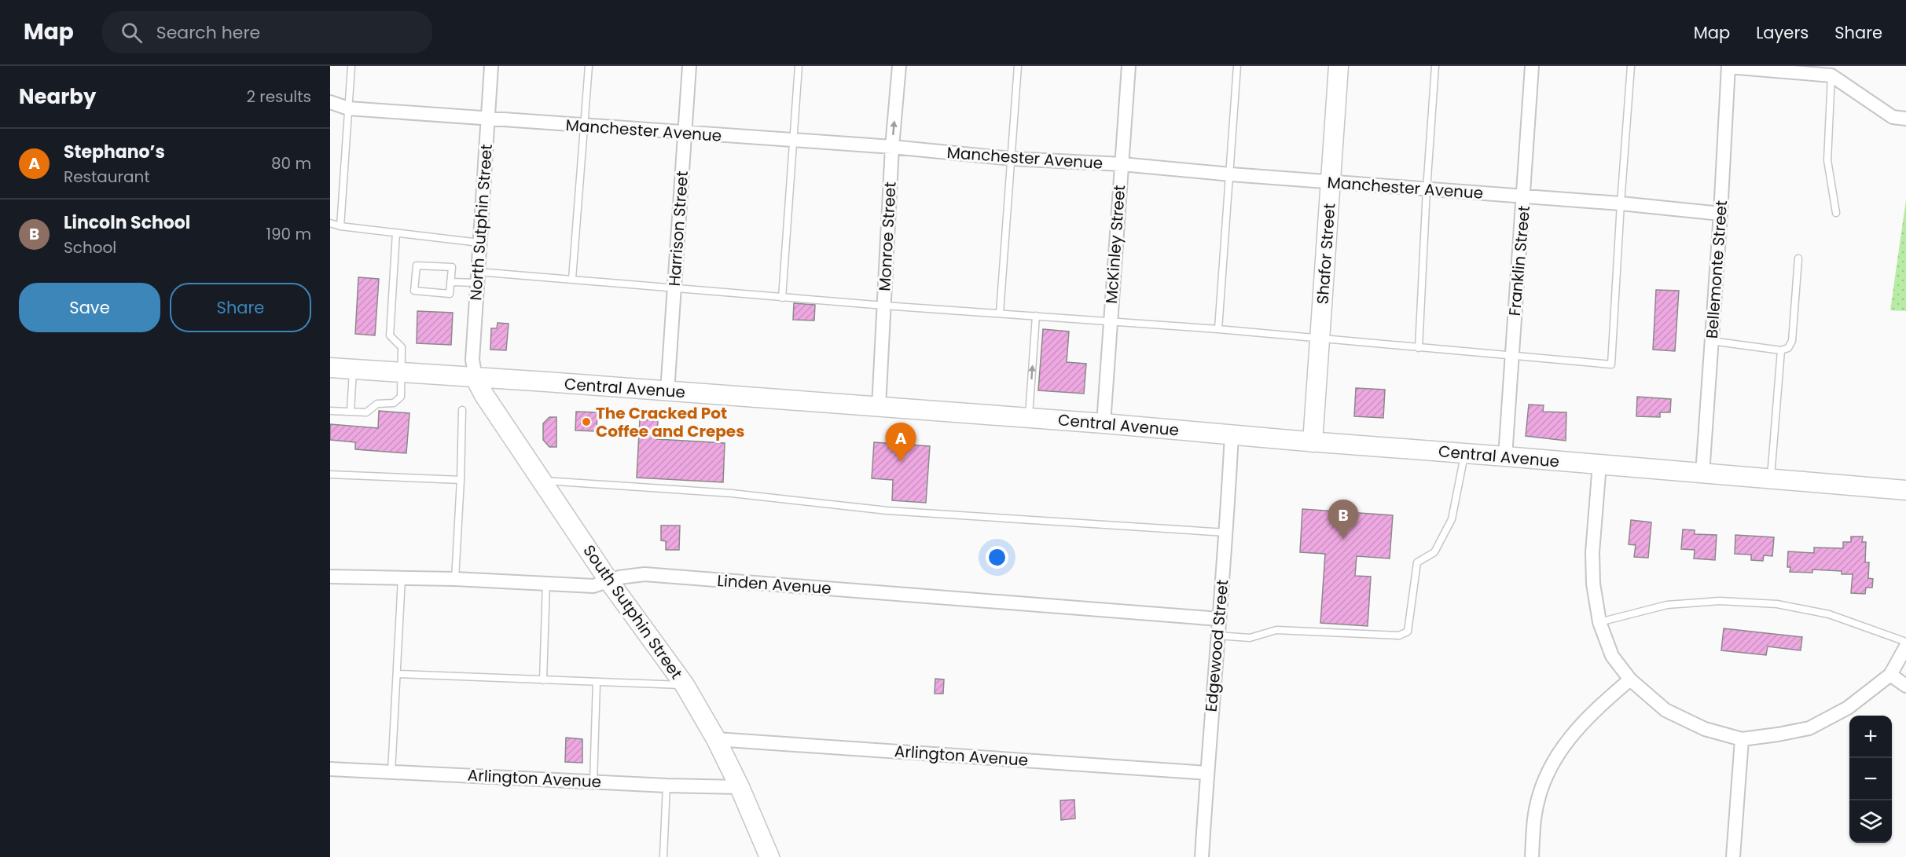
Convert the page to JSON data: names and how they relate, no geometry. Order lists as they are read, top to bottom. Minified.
{"streets":{"street":["Manchester Avenue","North Sutphin Street","Harrison Street","Monroe Street","McKinley Street","Shafor Street","Franklin Street","Bellemonte Street","Central Avenue","Linden Avenue","South Sutphin Street","Edgewood Street","Arlington Avenue"]},"crossings":[["Manchester Avenue","North Sutphin Street"],["Manchester Avenue","Harrison Street"],["Manchester Avenue","Monroe Street"],["Manchester Avenue","McKinley Street"],["Manchester Avenue","Shafor Street"],["Manchester Avenue","Franklin Street"],["Manchester Avenue","Bellemonte Street"],["North Sutphin Street","Central Avenue"],["North Sutphin Street","South Sutphin Street"],["Harrison Street","Central Avenue"],["Monroe Street","Central Avenue"],["McKinley Street","Central Avenue"],["Shafor Street","Central Avenue"],["Franklin Street","Central Avenue"],["Bellemonte Street","Central Avenue"],["Central Avenue","South Sutphin Street"],["Central Avenue","Edgewood Street"],["Linden Avenue","South Sutphin Street"],["Linden Avenue","Edgewood Street"],["South Sutphin Street","Arlington Avenue"],["Edgewood Street","Arlington Avenue"]],"places":["The Cracked Pot Coffee and Crepes"],"page":{"header":"Map","search":"Search here","nav":["Map","Layers","Share"],"heading":["Nearby","2 results"],"list":[{"mark":"A","name":"Stephano’s","note":"Restaurant","value":"80 m"},{"mark":"B","name":"Lincoln School","note":"School","value":"190 m"}],"buttons":["Save","Share"],"pins":["A","B"],"map_buttons":["+","−"]}}
